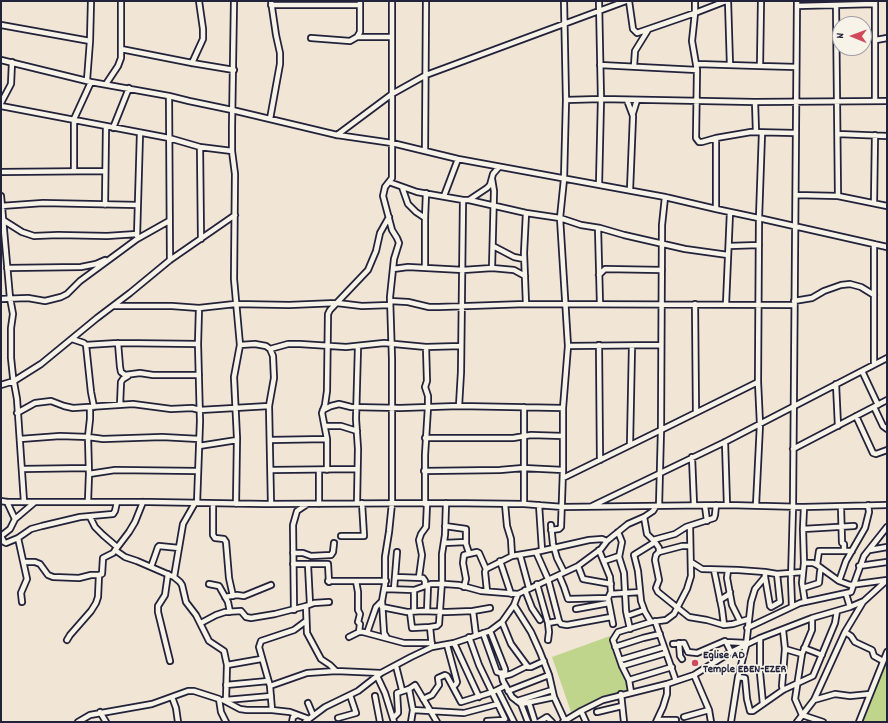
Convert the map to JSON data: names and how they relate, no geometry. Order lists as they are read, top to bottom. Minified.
{"places":["Eglise AD Temple EBEN-EZER"],"north":"left"}
